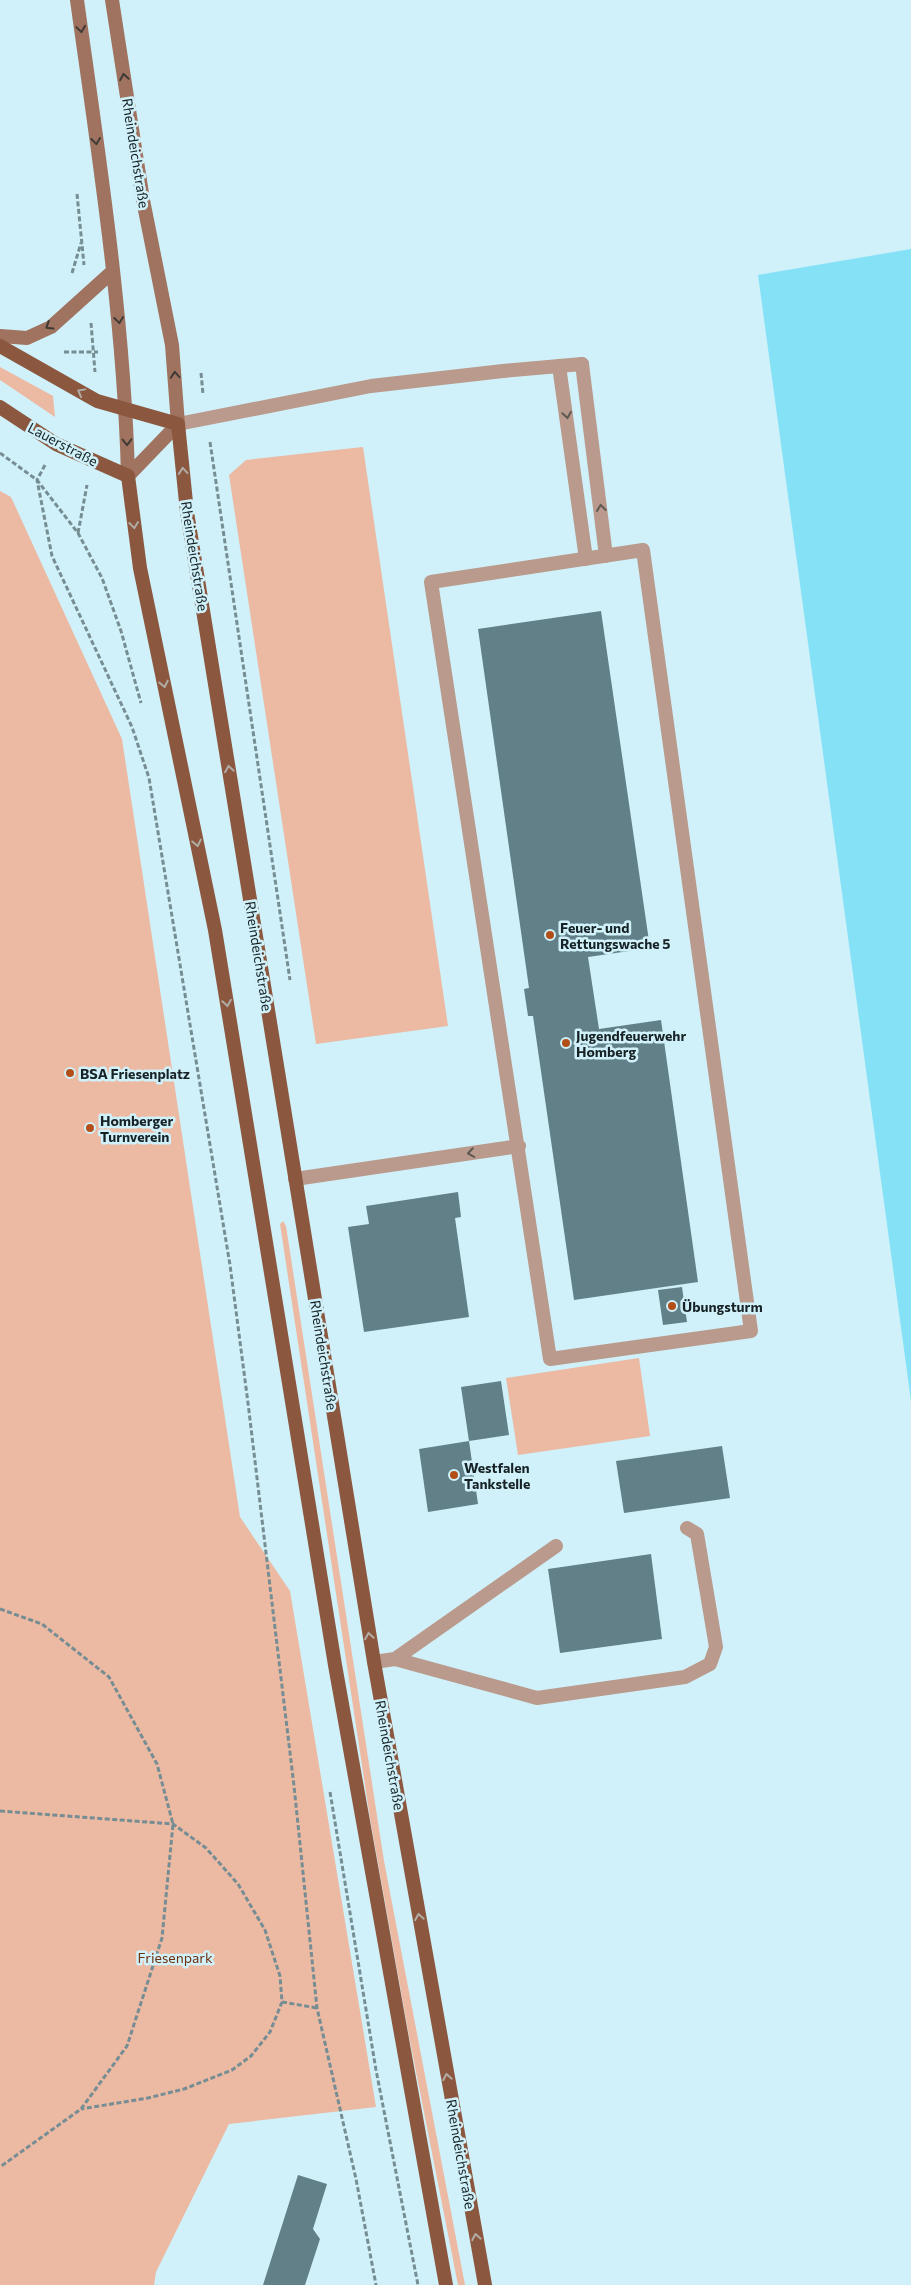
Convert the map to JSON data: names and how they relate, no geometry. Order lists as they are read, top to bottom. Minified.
{"streets":{"main road":["Rheindeichstraße","Lauerstraße"]},"parks":["Friesenpark"],"places":["Feuer- und Rettungswache 5","Jugendfeuerwehr Homberg","BSA Friesenplatz","Homberger Turnverein","Übungsturm","Westfalen Tankstelle"]}
